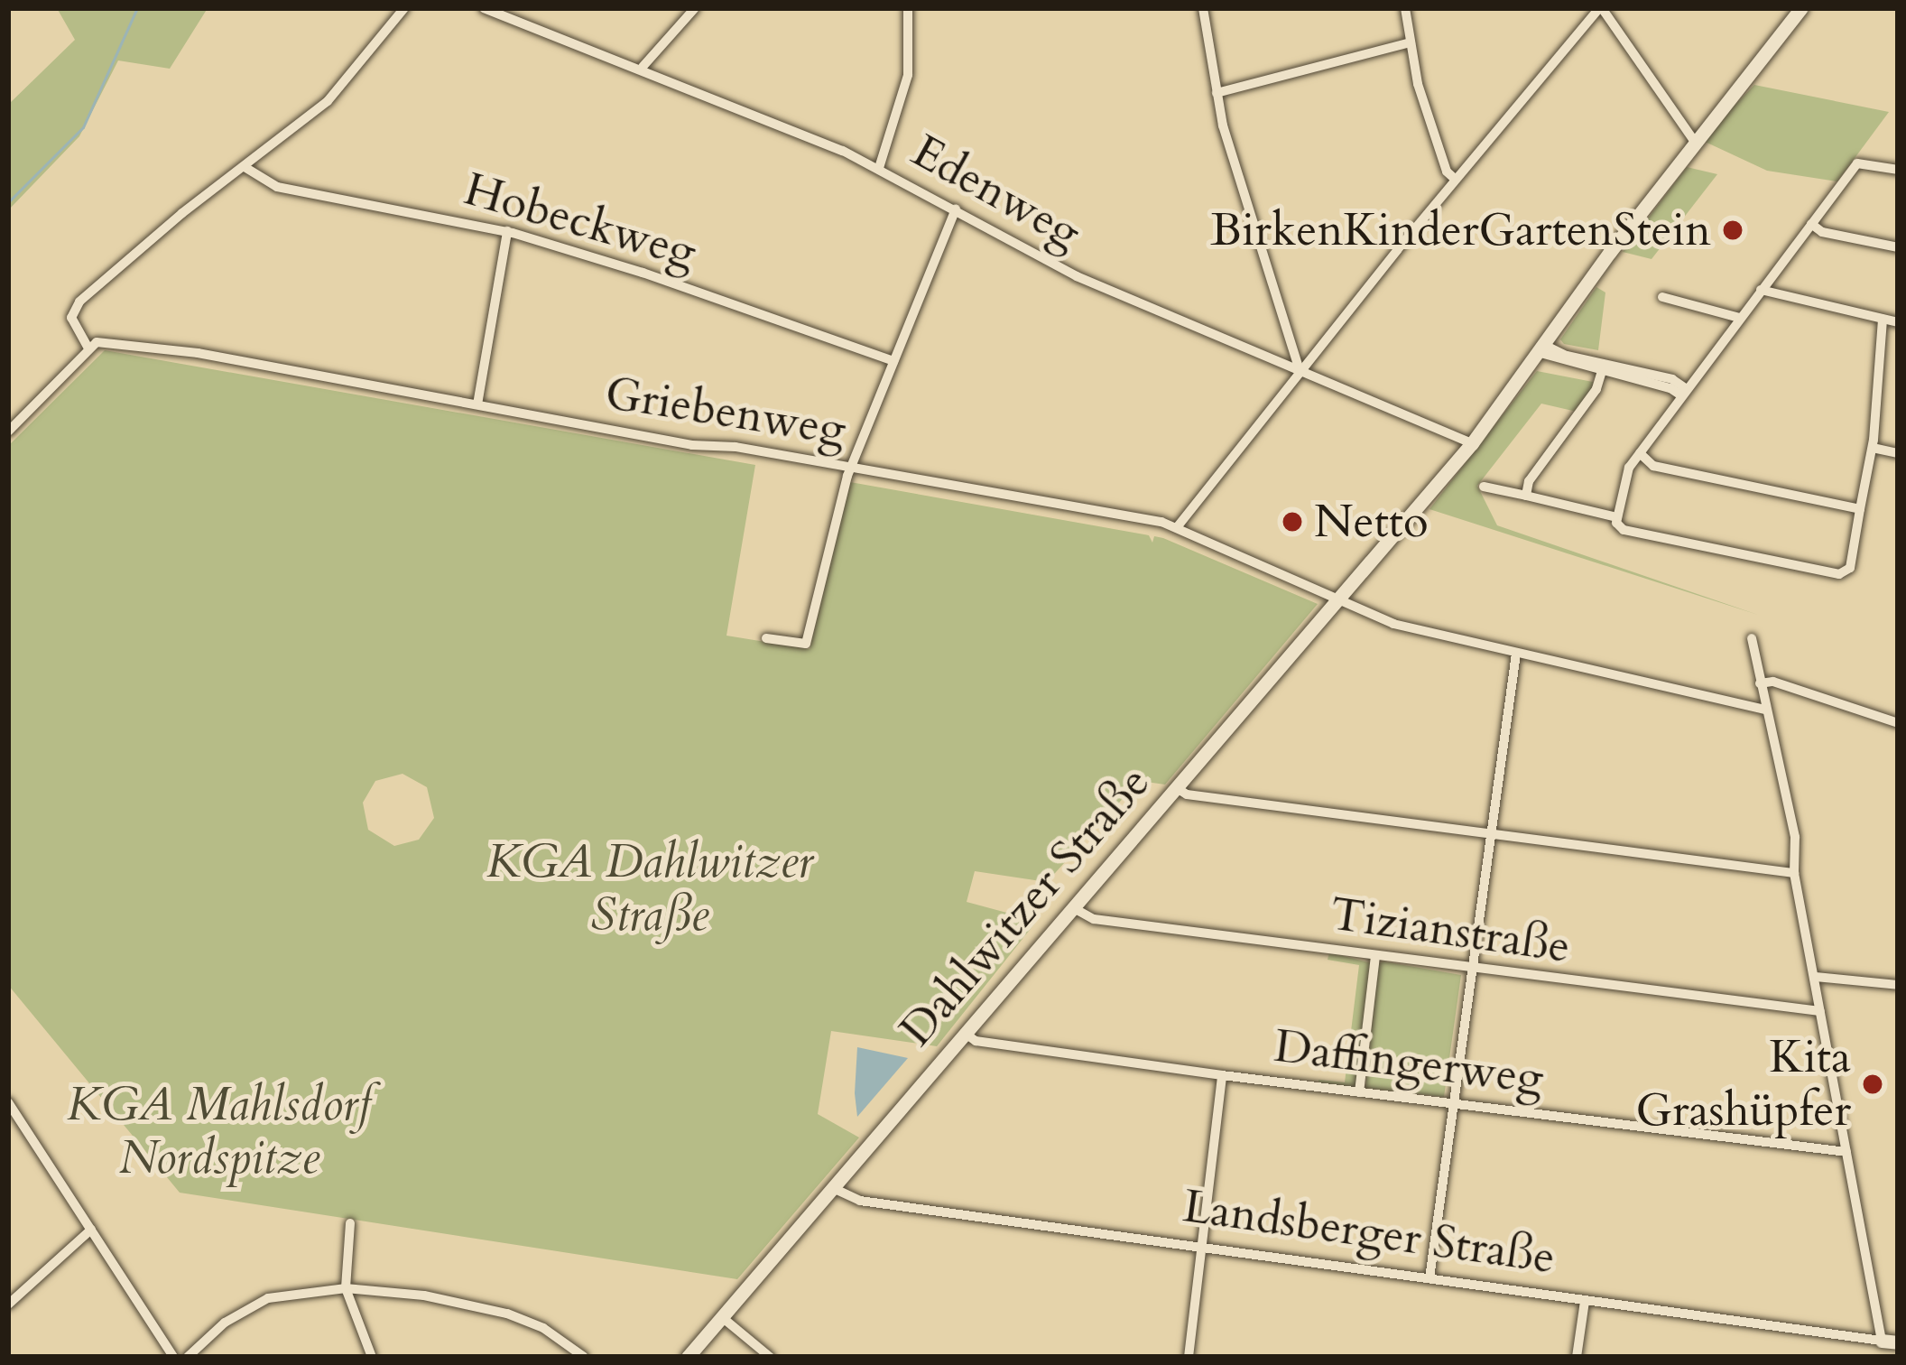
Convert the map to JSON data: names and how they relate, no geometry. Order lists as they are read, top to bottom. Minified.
{"streets":{"main road":["Dahlwitzer Straße","Landsberger Straße"],"street":["Edenweg","Hobeckweg","Griebenweg","Tizianstraße","Daffingerweg"]},"crossings":[["Edenweg","Dahlwitzer Straße"],["Griebenweg","Dahlwitzer Straße"],["Dahlwitzer Straße","Tizianstraße"],["Dahlwitzer Straße","Daffingerweg"],["Dahlwitzer Straße","Landsberger Straße"]],"parks":["KGA Dahlwitzer Straße","KGA Mahlsdorf Nordspitze"],"places":["BirkenKinderGartenStein","Netto","Kita Grashüpfer"]}
